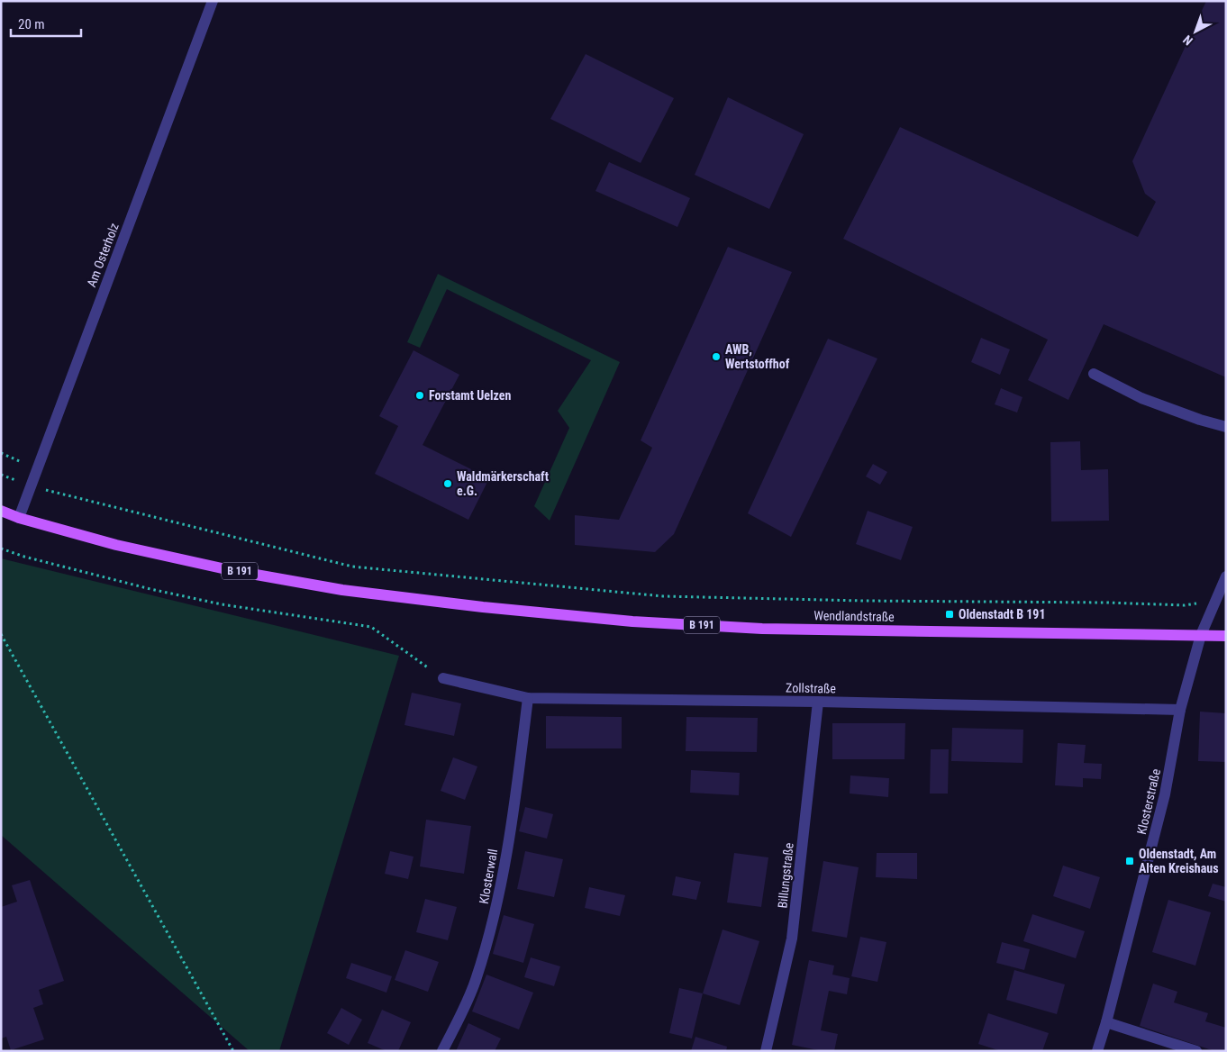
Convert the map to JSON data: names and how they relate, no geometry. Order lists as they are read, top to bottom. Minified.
{"streets":{"main road":["B 191","Wendlandstraße"],"street":["Am Osterholz","Zollstraße","Klosterstraße","Billungstraße","Klosterwall"]},"crossings":[["Am Osterholz","B 191"],["Am Osterholz","Wendlandstraße"],["B 191","Wendlandstraße"],["Wendlandstraße","Klosterstraße"],["Zollstraße","Klosterstraße"],["Zollstraße","Billungstraße"],["Zollstraße","Klosterwall"]],"places":{"other":["AWB, Wertstoffhof","Forstamt Uelzen","Waldmärkerschaft e.G."],"transit":["Oldenstadt B 191","Oldenstadt, Am Alten Kreishaus"]},"scale_bar":"20 m","north":"bottom left"}
